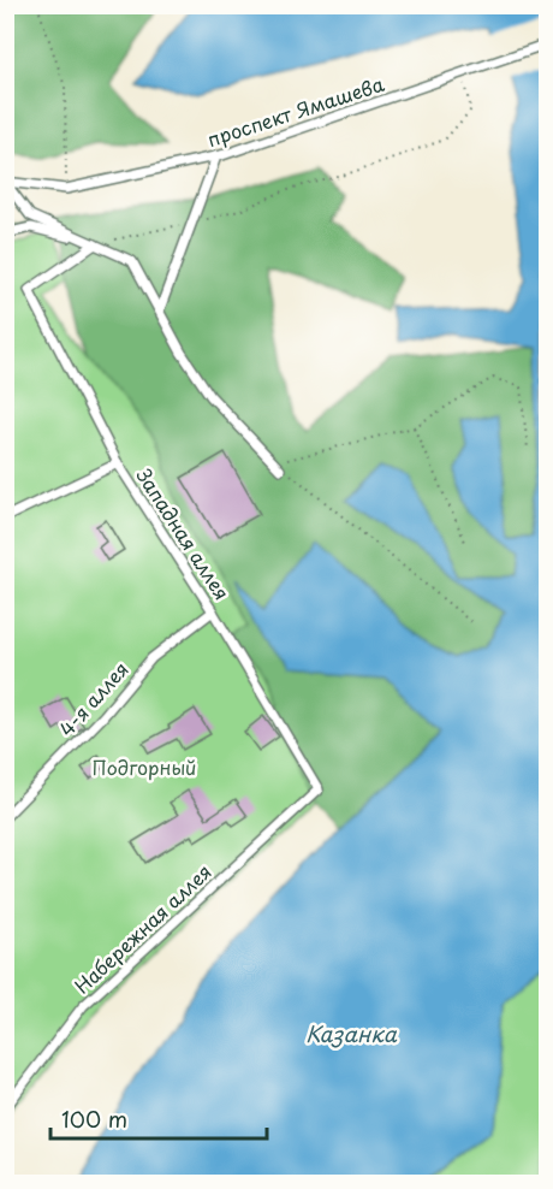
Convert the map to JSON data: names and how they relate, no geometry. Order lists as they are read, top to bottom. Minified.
{"streets":{"lane":["проспект Ямашева","Западная аллея","4-я аллея","Набережная аллея"]},"crossings":[["Западная аллея","4-я аллея"],["Западная аллея","Набережная аллея"]],"water":["Казанка"],"parks":["Подгорный"],"scale_bar":"100 m"}
